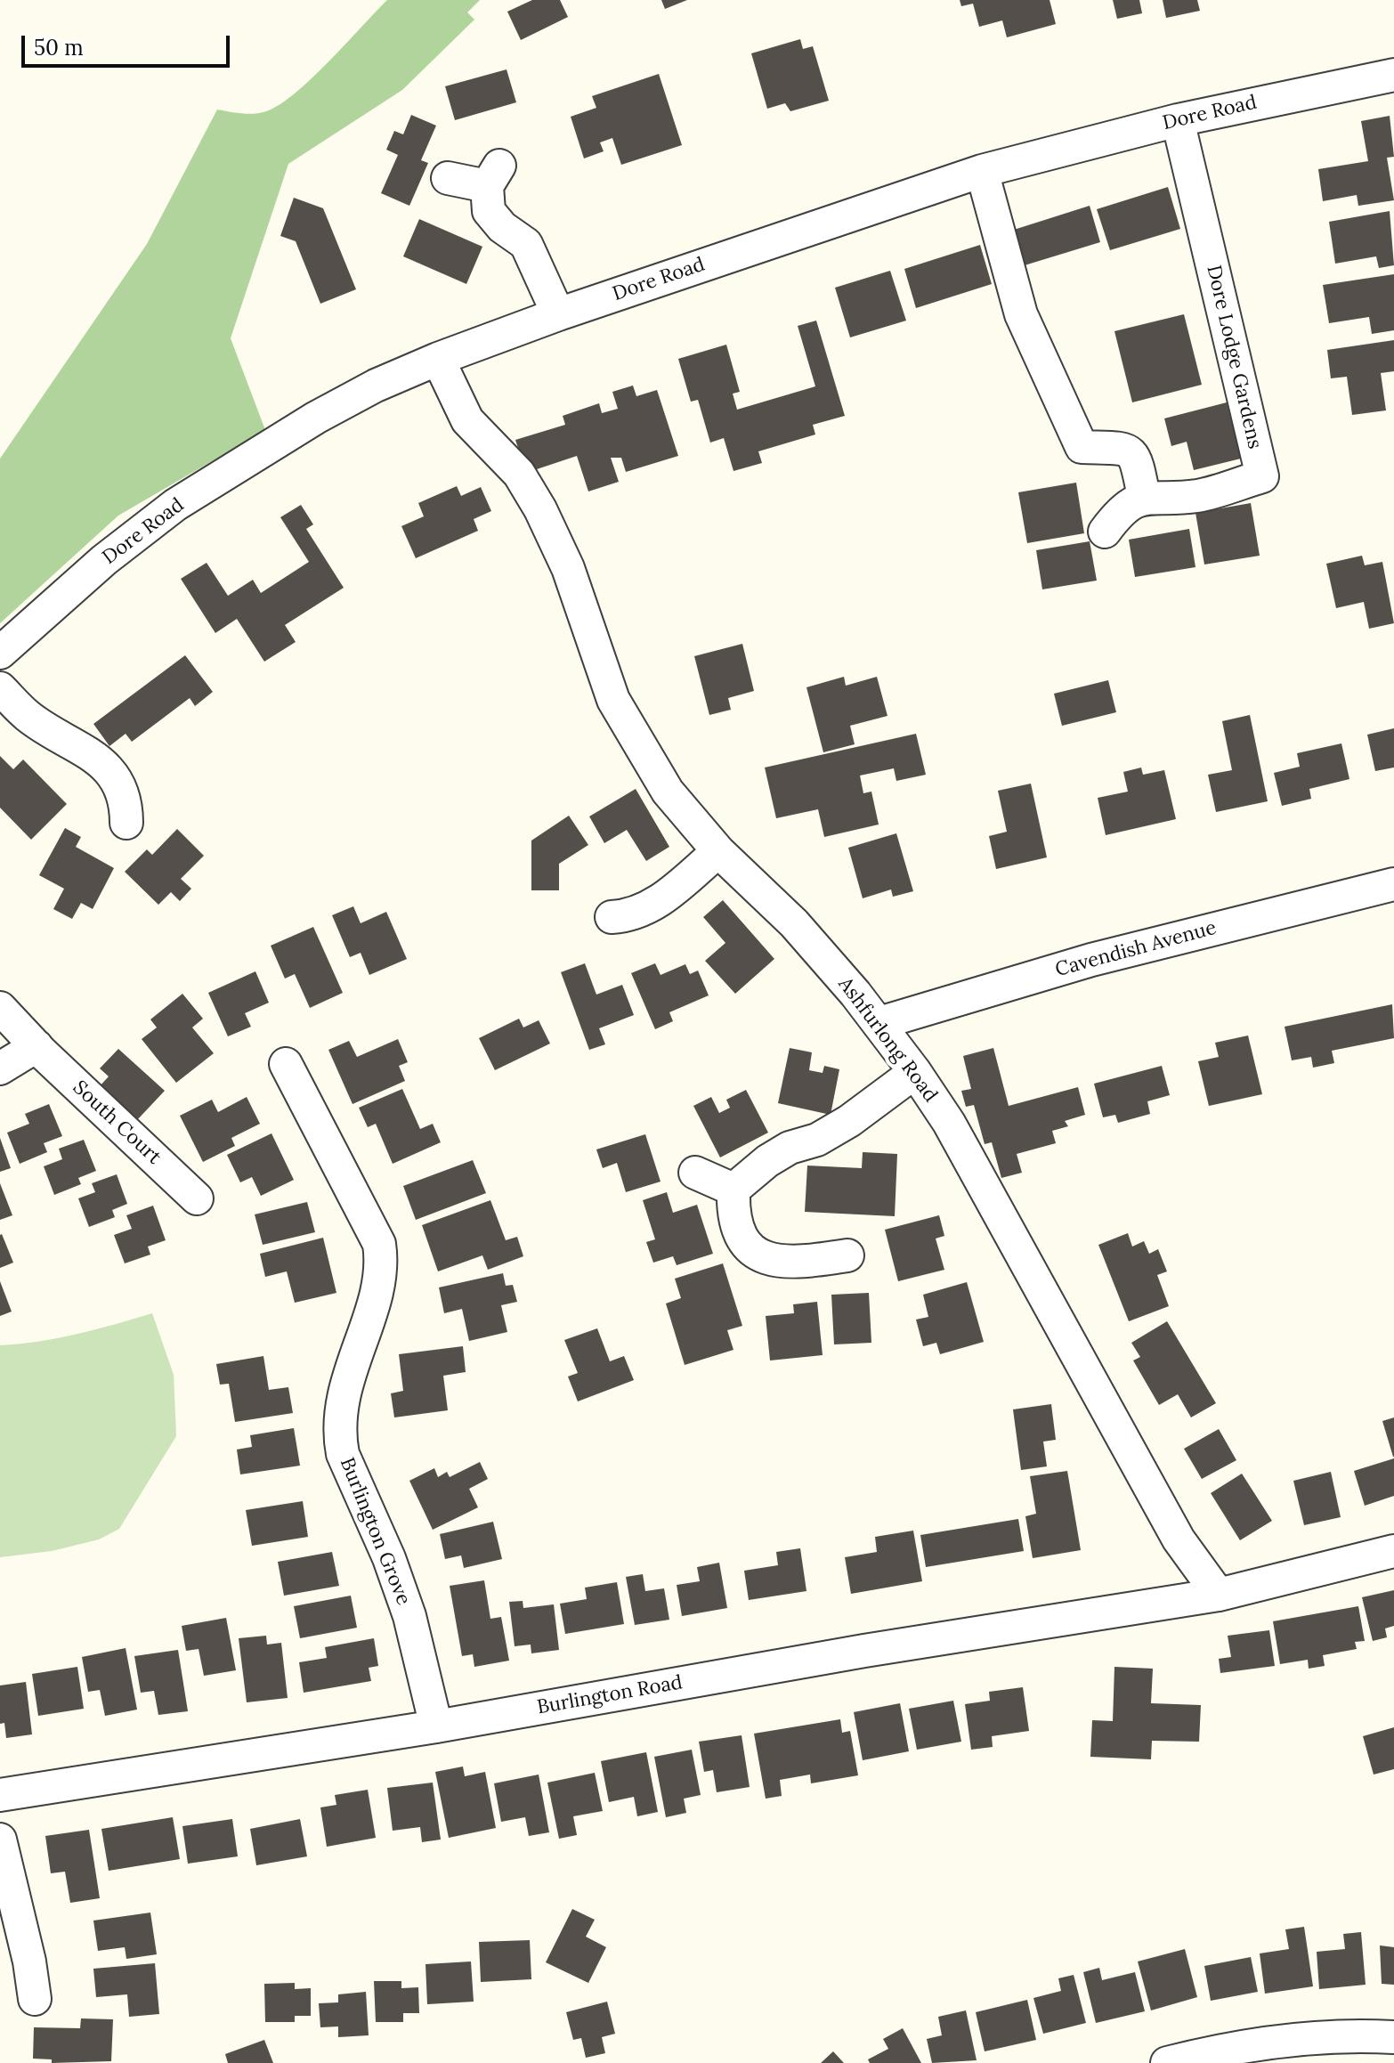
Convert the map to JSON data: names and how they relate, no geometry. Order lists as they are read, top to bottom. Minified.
{"streets":{"street":["Dore Road","Dore Lodge Gardens","Cavendish Avenue","Ashfurlong Road","South Court","Burlington Grove","Burlington Road"]},"crossings":[["Dore Road","Dore Lodge Gardens"],["Dore Road","Ashfurlong Road"],["Cavendish Avenue","Ashfurlong Road"],["Ashfurlong Road","Burlington Road"],["Burlington Grove","Burlington Road"]],"scale_bar":"50 m"}
